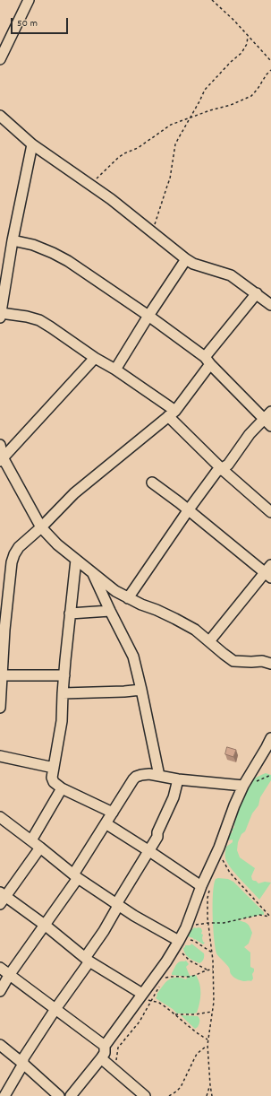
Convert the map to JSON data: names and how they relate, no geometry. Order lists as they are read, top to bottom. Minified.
{"scale_bar":"50 m"}
